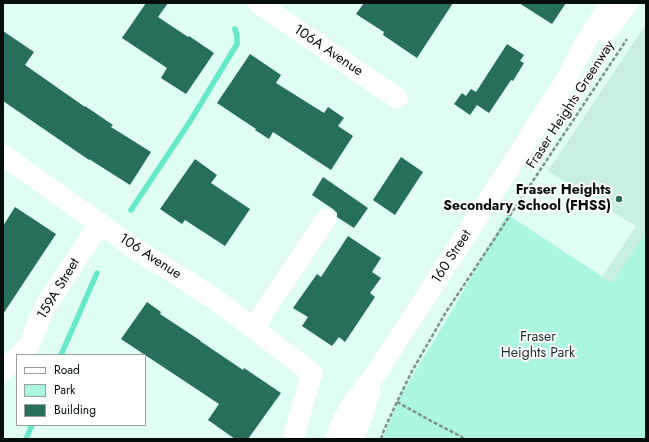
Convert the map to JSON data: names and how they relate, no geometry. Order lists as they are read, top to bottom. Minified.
{"streets":{"street":["106A Avenue","106 Avenue","160 Street","159A Street"],"path":["Fraser Heights Greenway"]},"crossings":[["106 Avenue","159A Street"]],"parks":["Fraser Heights Park"],"places":["Fraser Heights Secondary School (FHSS)"],"legend":["Road","Park","Building"]}
